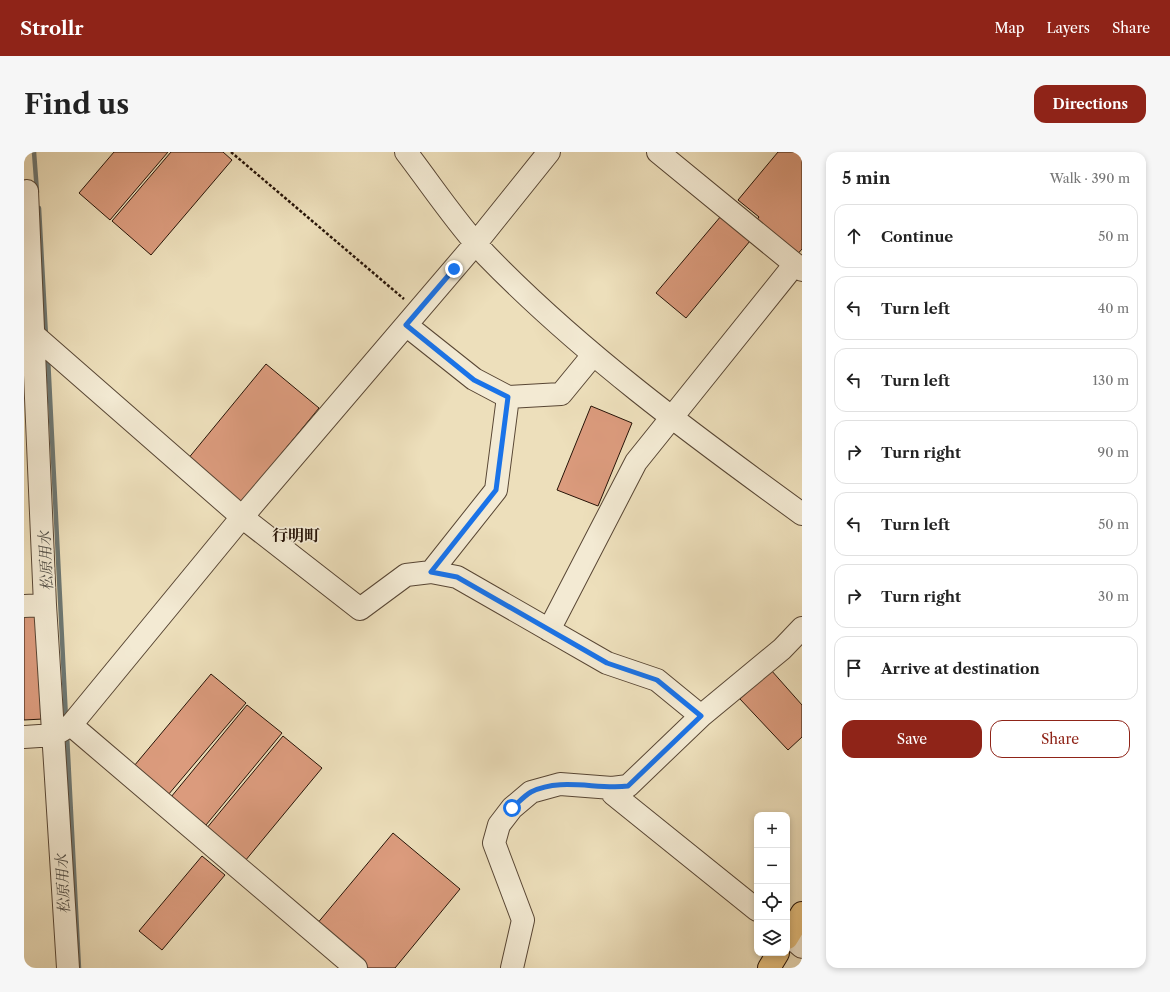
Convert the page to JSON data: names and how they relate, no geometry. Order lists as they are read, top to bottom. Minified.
{"districts":["行明町"],"water":["松原用水"],"page":{"header":"Strollr","nav":["Map","Layers","Share"],"buttons":["Directions",["Save","Share"]],"title":"Find us","heading":["5 min","Walk · 390 m"],"list":[["Continue","50 m"],["Turn left","40 m"],["Turn left","130 m"],["Turn right","90 m"],["Turn left","50 m"],["Turn right","30 m"],"Arrive at destination"],"map_buttons":["+","−"]}}
